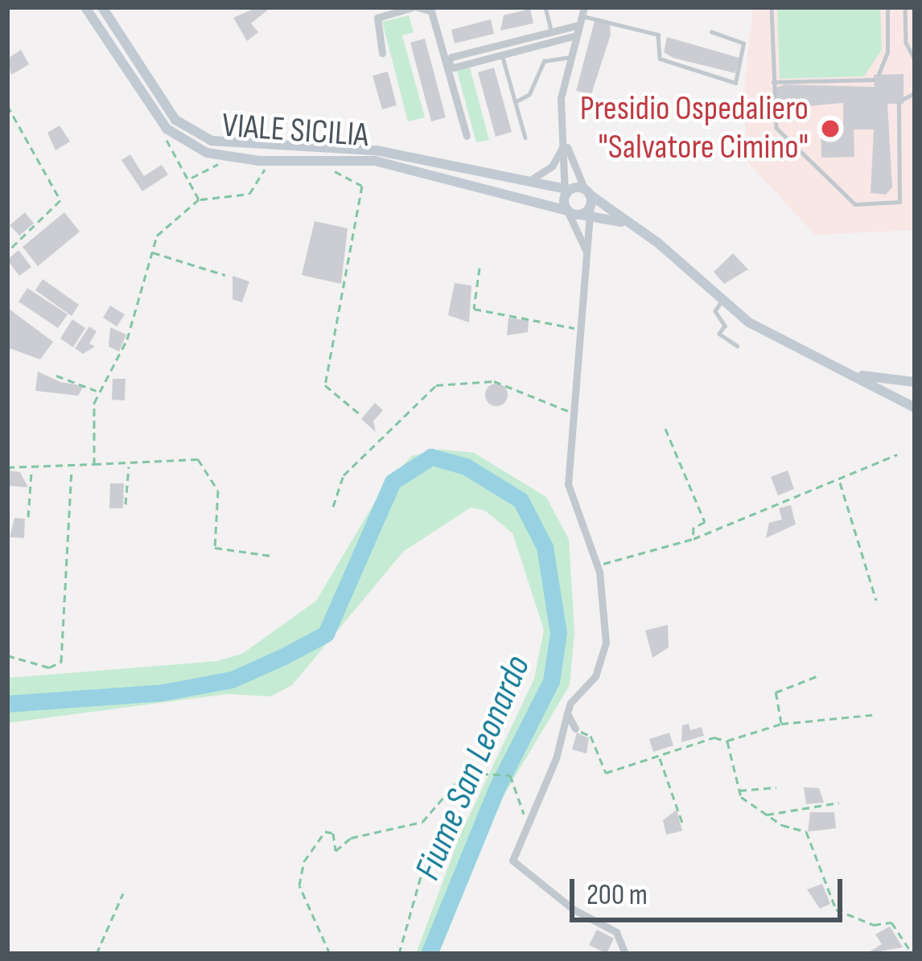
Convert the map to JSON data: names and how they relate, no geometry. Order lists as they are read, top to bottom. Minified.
{"streets":{"main road":["VIALE SICILIA"]},"water":["Fiume San Leonardo"],"places":["Presidio Ospedaliero \"Salvatore Cimino\""],"scale_bar":"200 m"}
